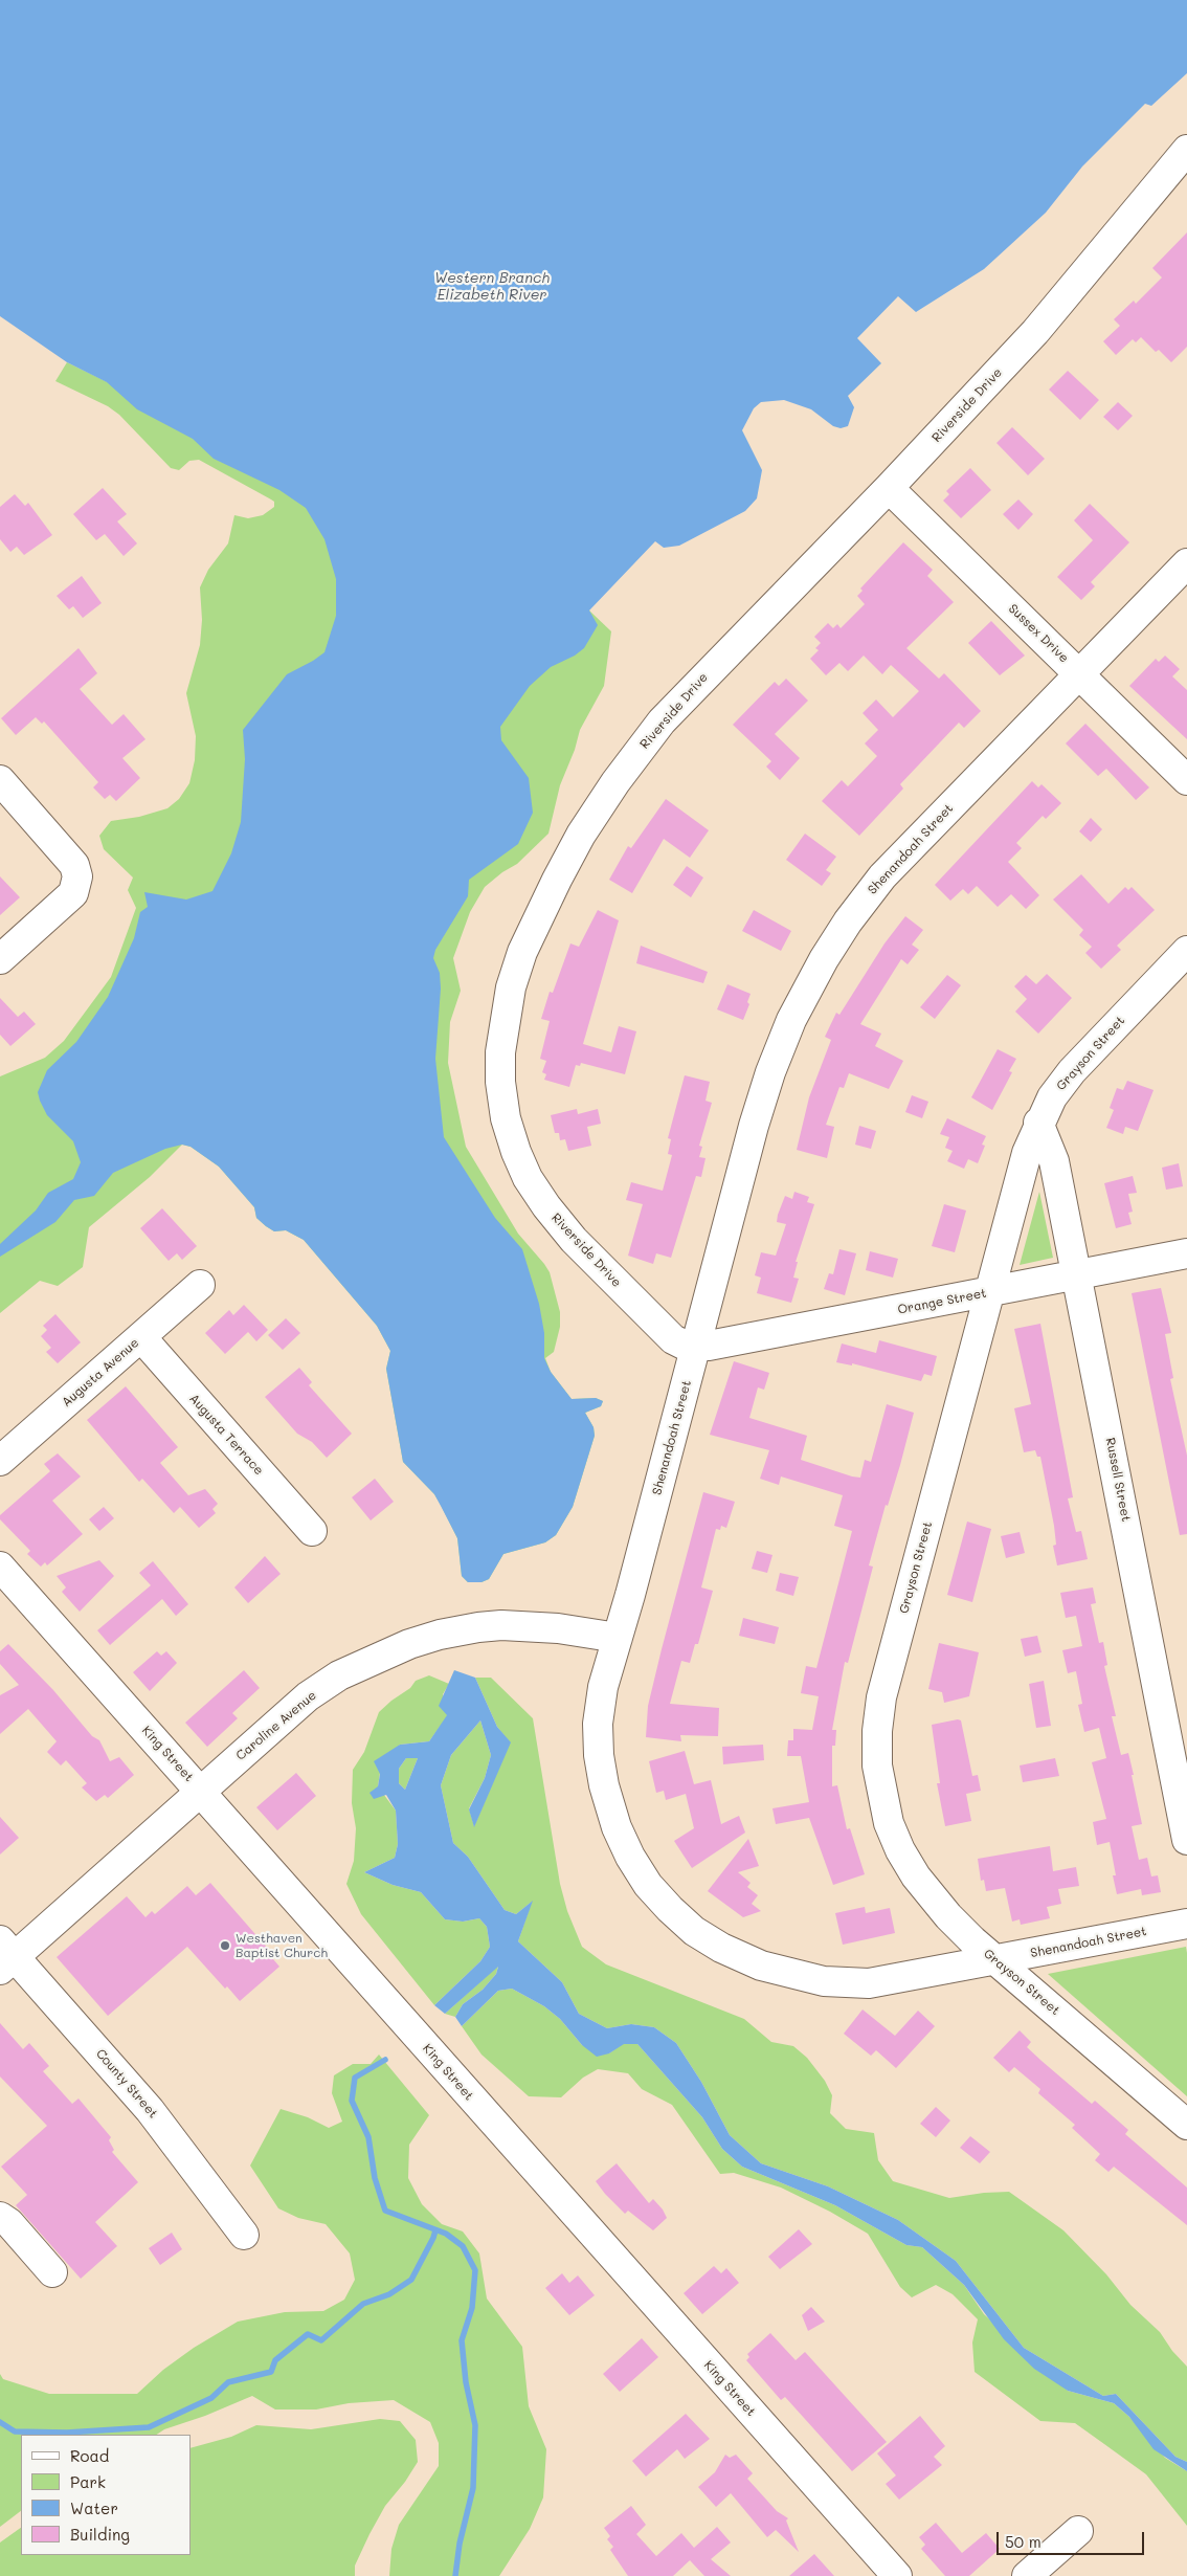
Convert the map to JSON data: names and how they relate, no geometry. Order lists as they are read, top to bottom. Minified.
{"streets":{"street":["Riverside Drive","Sussex Drive","Shenandoah Street","Grayson Street","Orange Street","Augusta Avenue","Augusta Terrace","Russell Street","Caroline Avenue","King Street","County Street"]},"crossings":[["Riverside Drive","Sussex Drive"],["Riverside Drive","Shenandoah Street"],["Riverside Drive","Orange Street"],["Sussex Drive","Shenandoah Street"],["Shenandoah Street","Grayson Street"],["Shenandoah Street","Orange Street"],["Shenandoah Street","Caroline Avenue"],["Grayson Street","Orange Street"],["Grayson Street","Russell Street"],["Orange Street","Russell Street"],["Augusta Avenue","Augusta Terrace"],["Caroline Avenue","King Street"],["Caroline Avenue","County Street"]],"water":["Western Branch Elizabeth River"],"places":["Westhaven Baptist Church"],"legend":["Road","Park","Water","Building"],"scale_bar":"50 m"}
